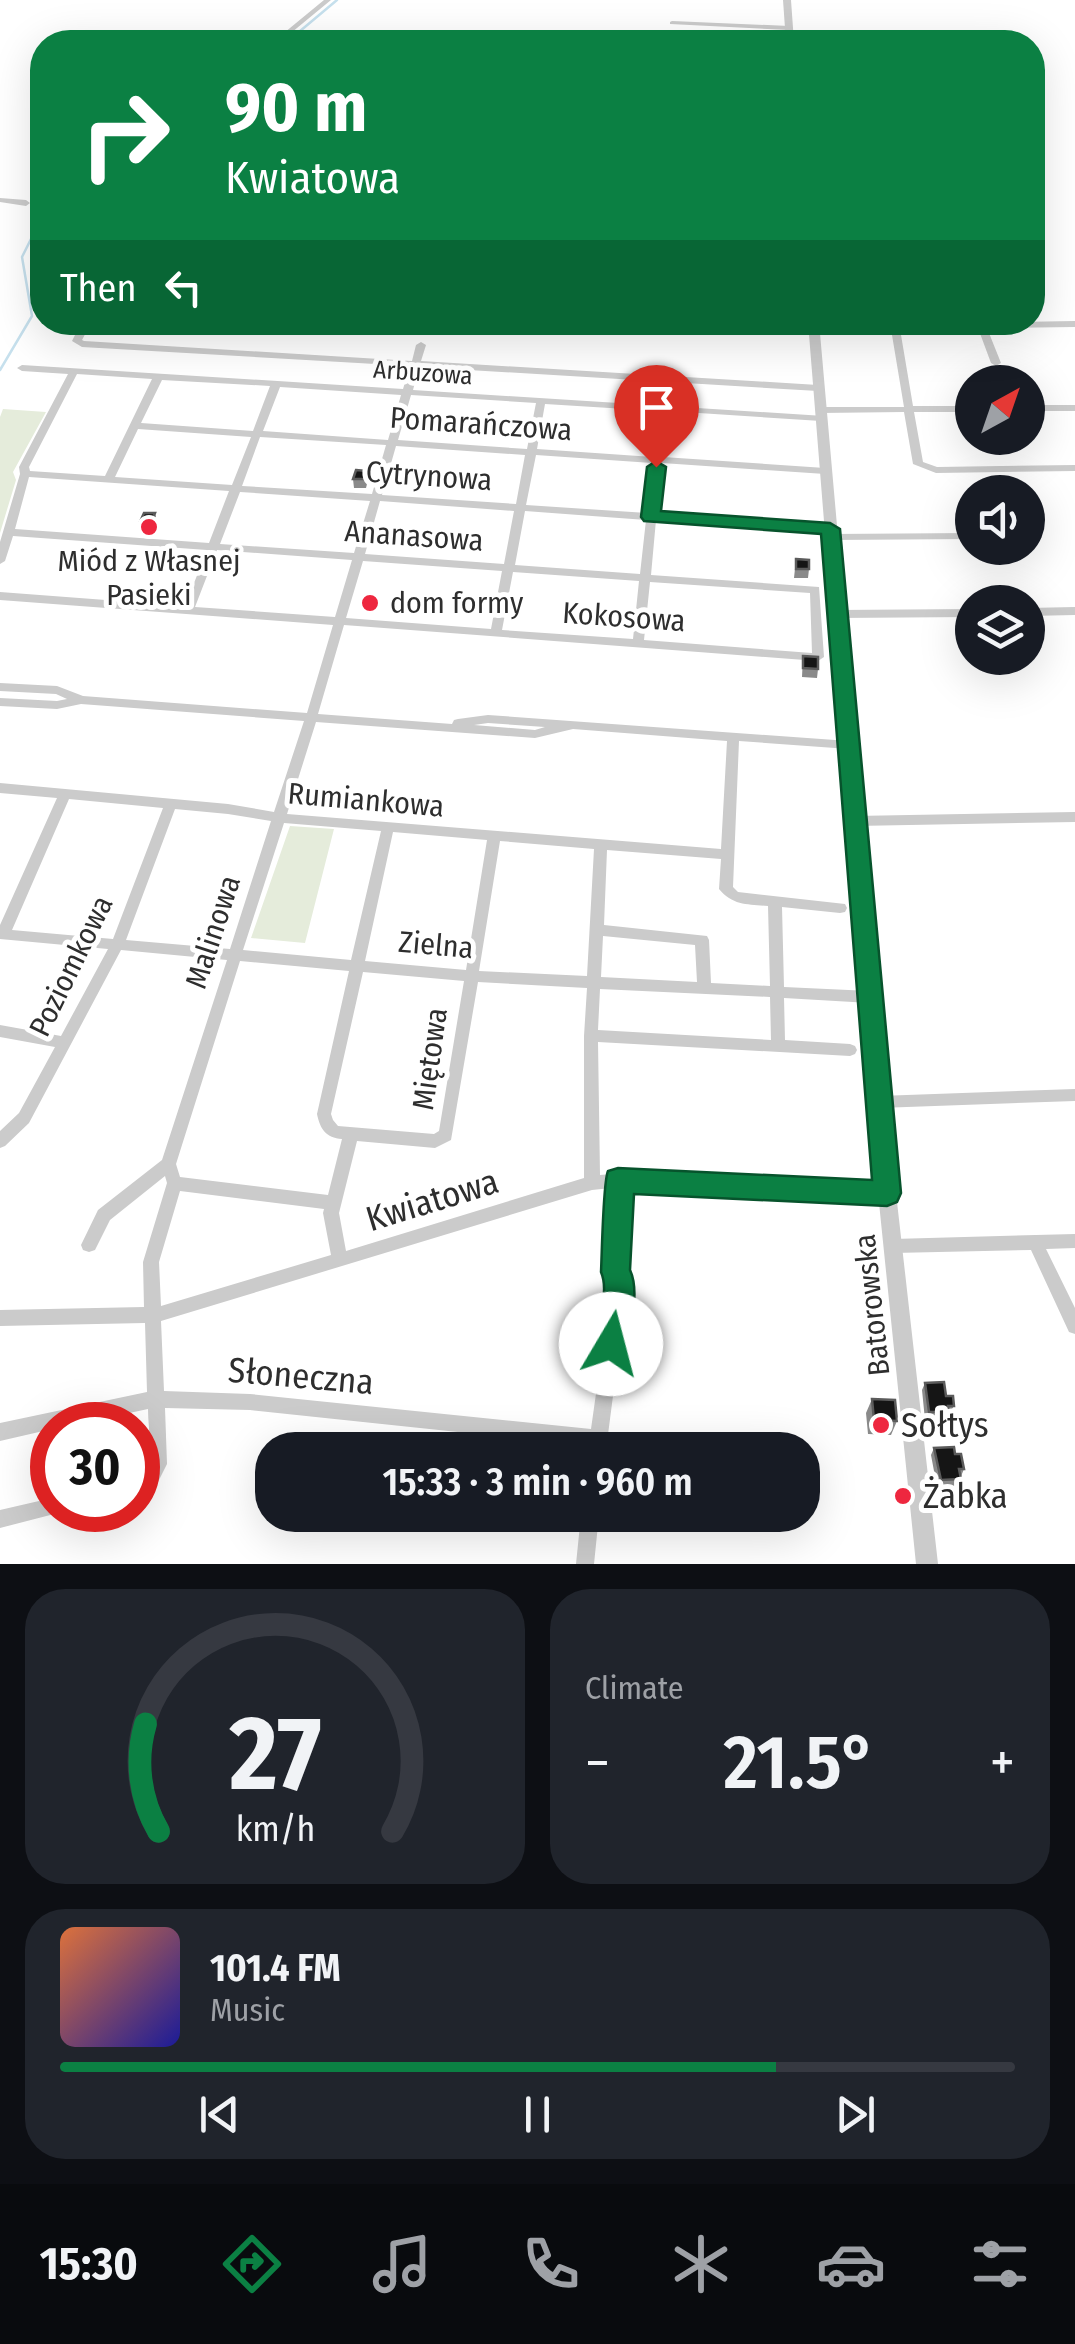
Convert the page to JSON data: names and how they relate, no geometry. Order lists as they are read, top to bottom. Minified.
{"streets":{"street":["Arbuzowa","Pomarańczowa","Cytrynowa","Ananasowa","Kokosowa","Rumiankowa","Malinowa","Zielna","Poziomkowa","Miętowa","Kwiatowa","Batorowska","Słoneczna"]},"crossings":[["Arbuzowa","Malinowa"],["Arbuzowa","Batorowska"],["Pomarańczowa","Malinowa"],["Pomarańczowa","Batorowska"],["Cytrynowa","Malinowa"],["Cytrynowa","Batorowska"],["Ananasowa","Kokosowa"],["Ananasowa","Malinowa"],["Kokosowa","Malinowa"],["Rumiankowa","Malinowa"],["Rumiankowa","Poziomkowa"],["Rumiankowa","Miętowa"],["Malinowa","Zielna"],["Zielna","Poziomkowa"],["Zielna","Miętowa"],["Zielna","Batorowska"],["Kwiatowa","Batorowska"]],"places":["Miód z Własnej Pasieki","dom formy","Sołtys","Żabka"],"north":"top right","page":{"turn":["90 m","Kwiatowa"],"then":"Then","limit":"30","trip":"15:33 · 3 min · 960 m","tile":"Climate","heat":["−","21.5°","+"],"song":["101.4 FM","Music"],"tabs":"15:30","gauge":["27","km/h"]}}
